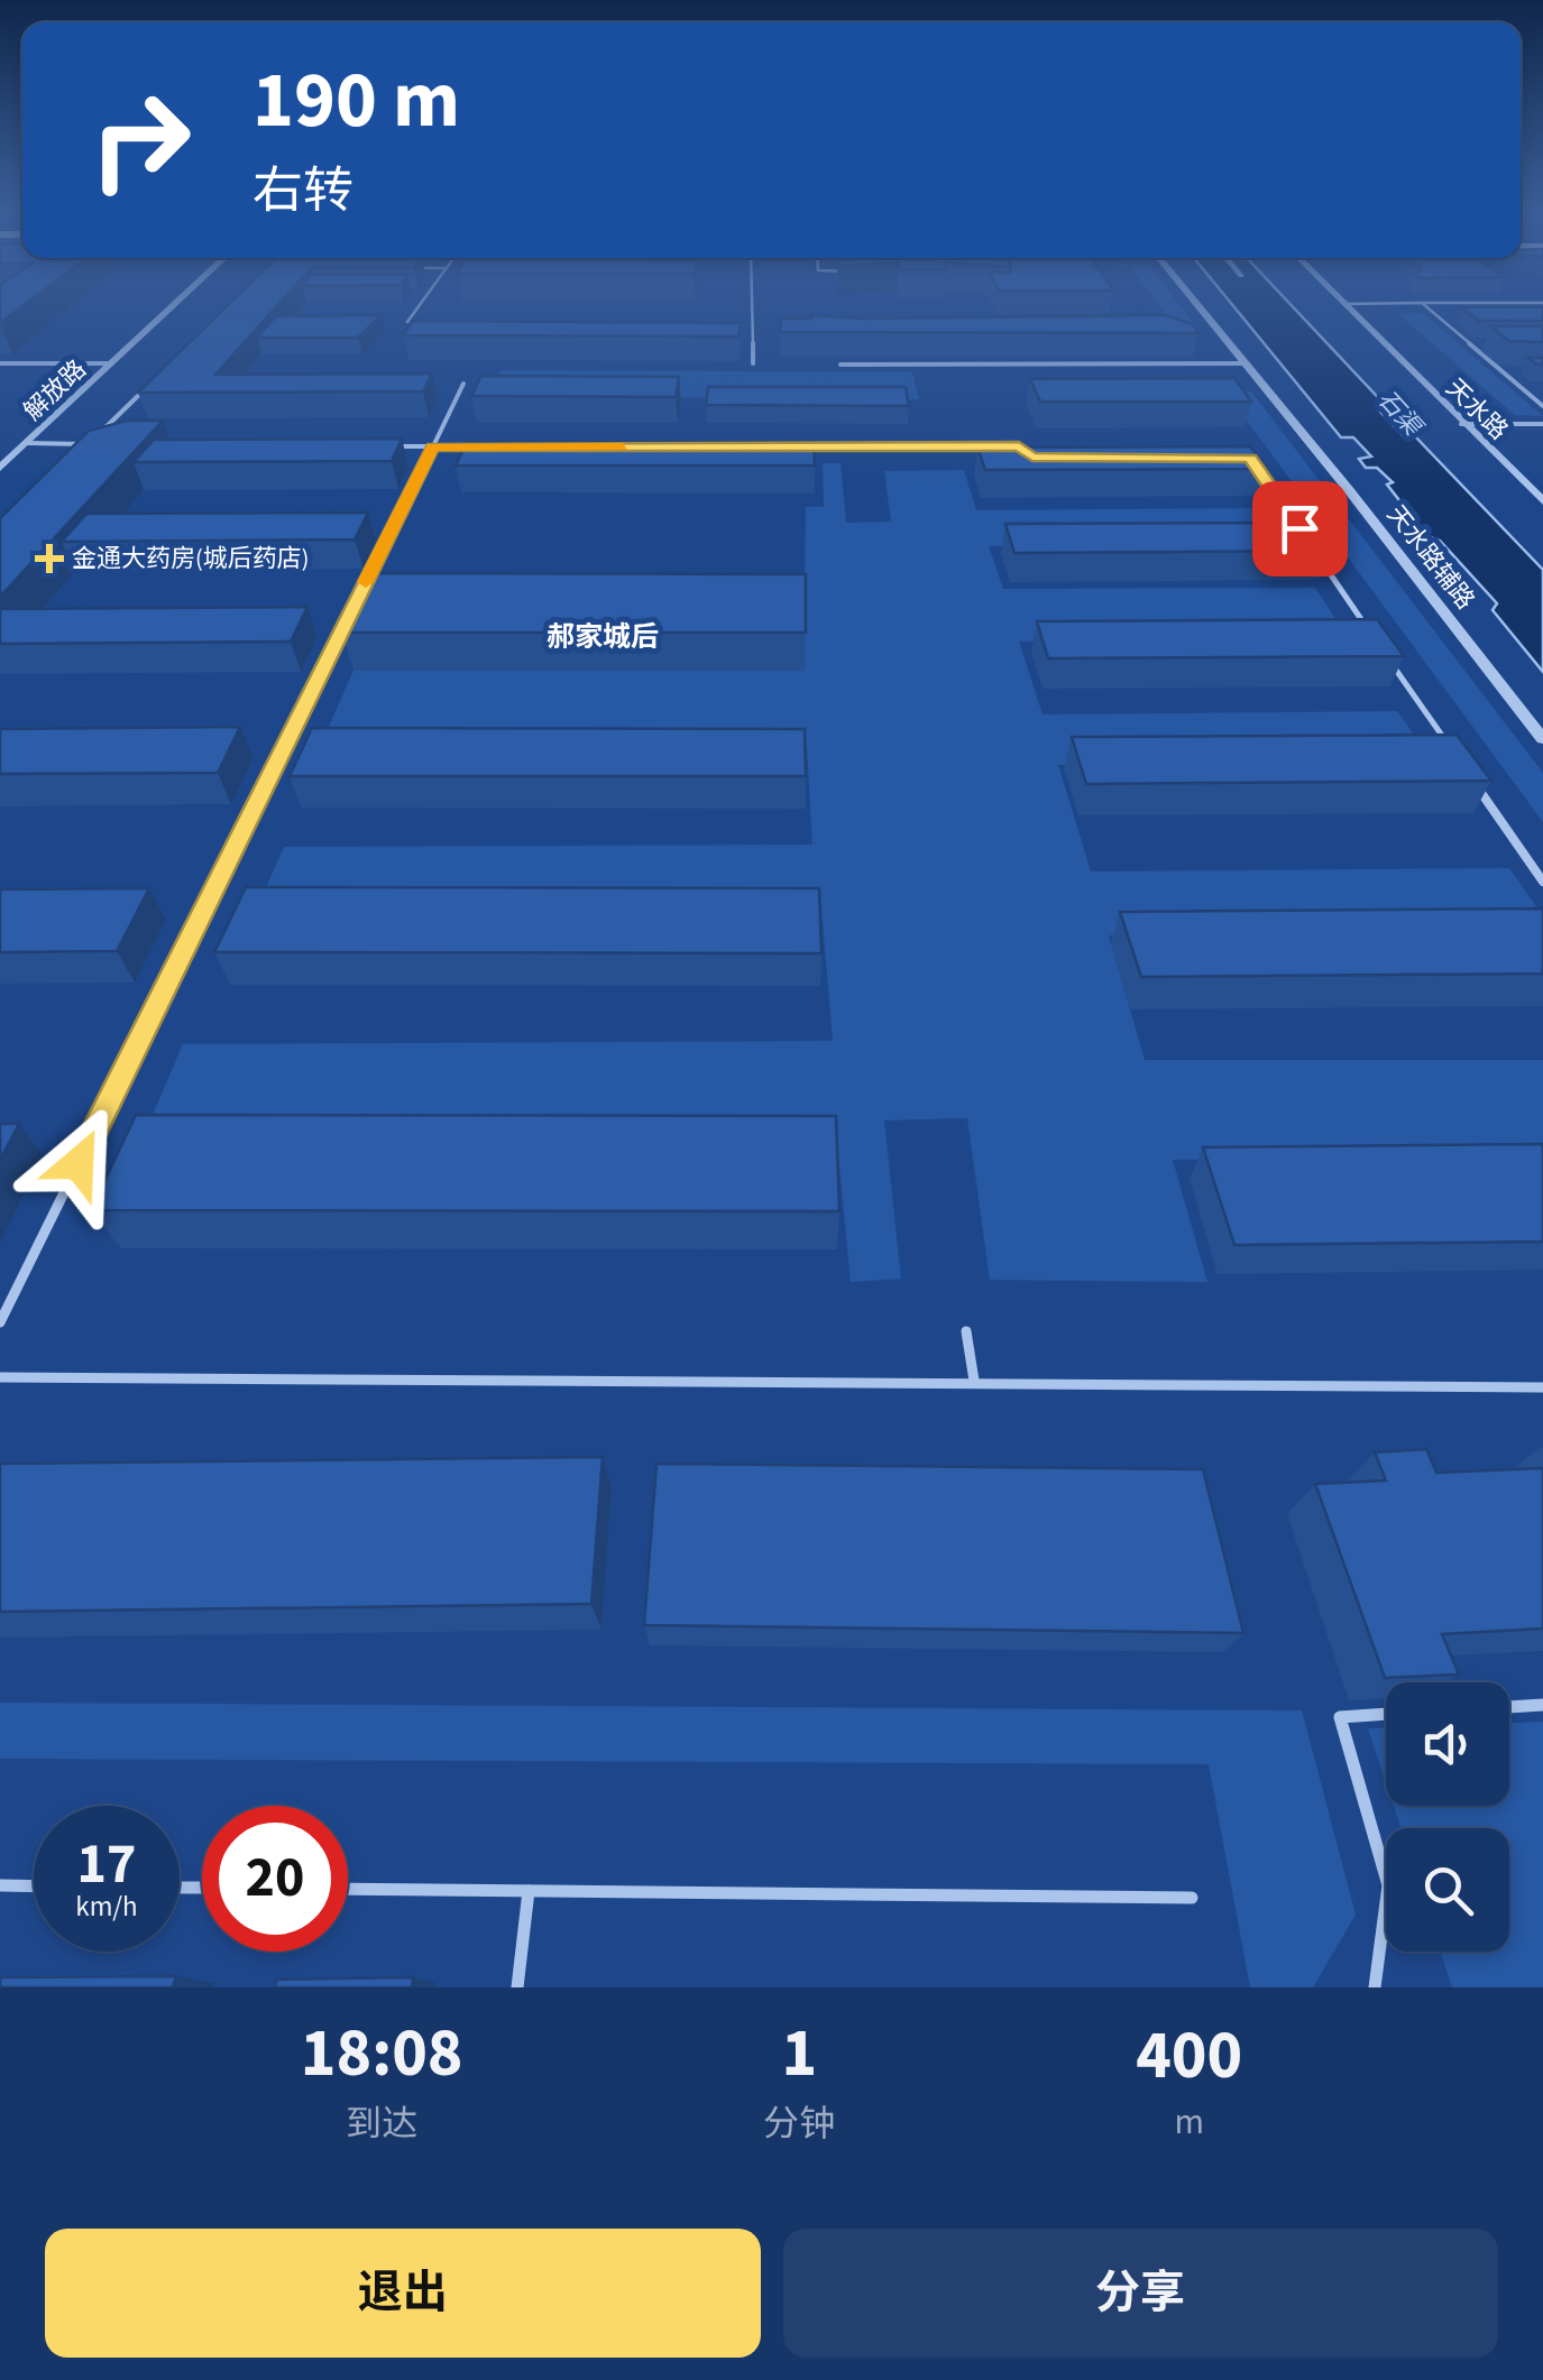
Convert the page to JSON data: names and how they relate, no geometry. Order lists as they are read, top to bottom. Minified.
{"streets":{"street":["解放路","天水路","天水路辅路"]},"districts":["郝家城后"],"water":["石渠"],"places":{"health":["金通大药房(城后药店)"]},"page":{"turn":["190 m","右转"],"speed":"17 km/h","limit":"20","eta":["18:08","到达","1","分钟","400","m"],"buttons":["退出","分享"]}}
